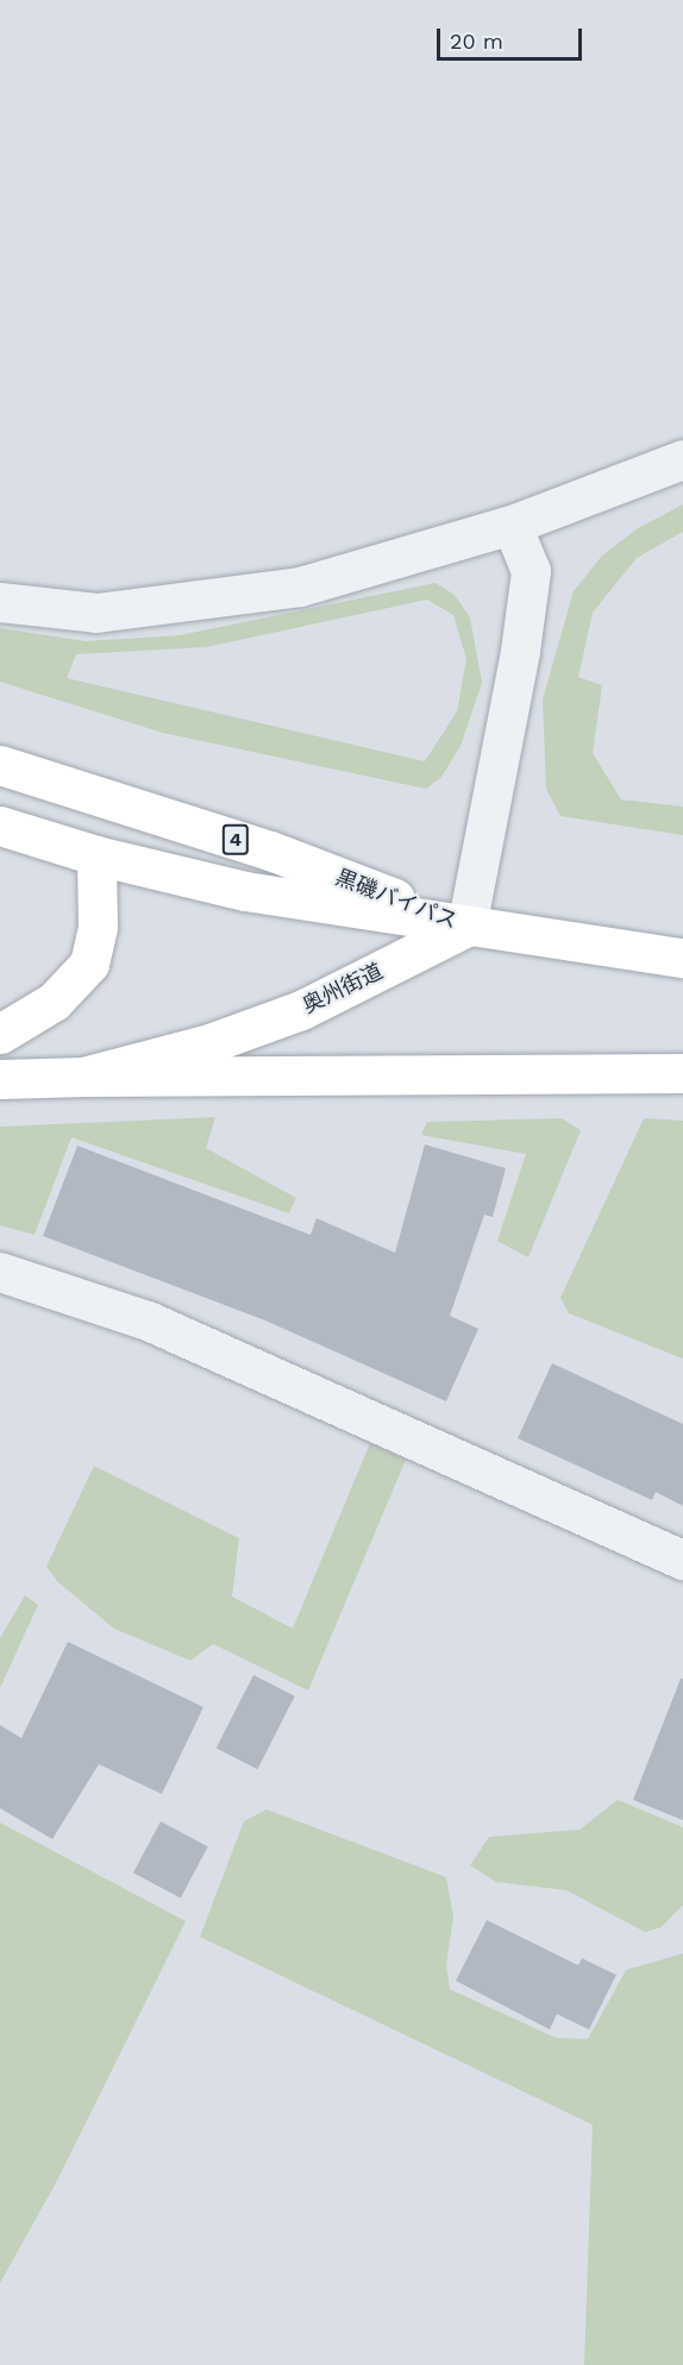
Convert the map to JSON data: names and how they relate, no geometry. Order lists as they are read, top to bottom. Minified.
{"streets":{"main road":["4","黒磯バイパス","奥州街道"]},"crossings":[["4","黒磯バイパス"],["4","奥州街道"],["黒磯バイパス","奥州街道"]],"scale_bar":"20 m"}
